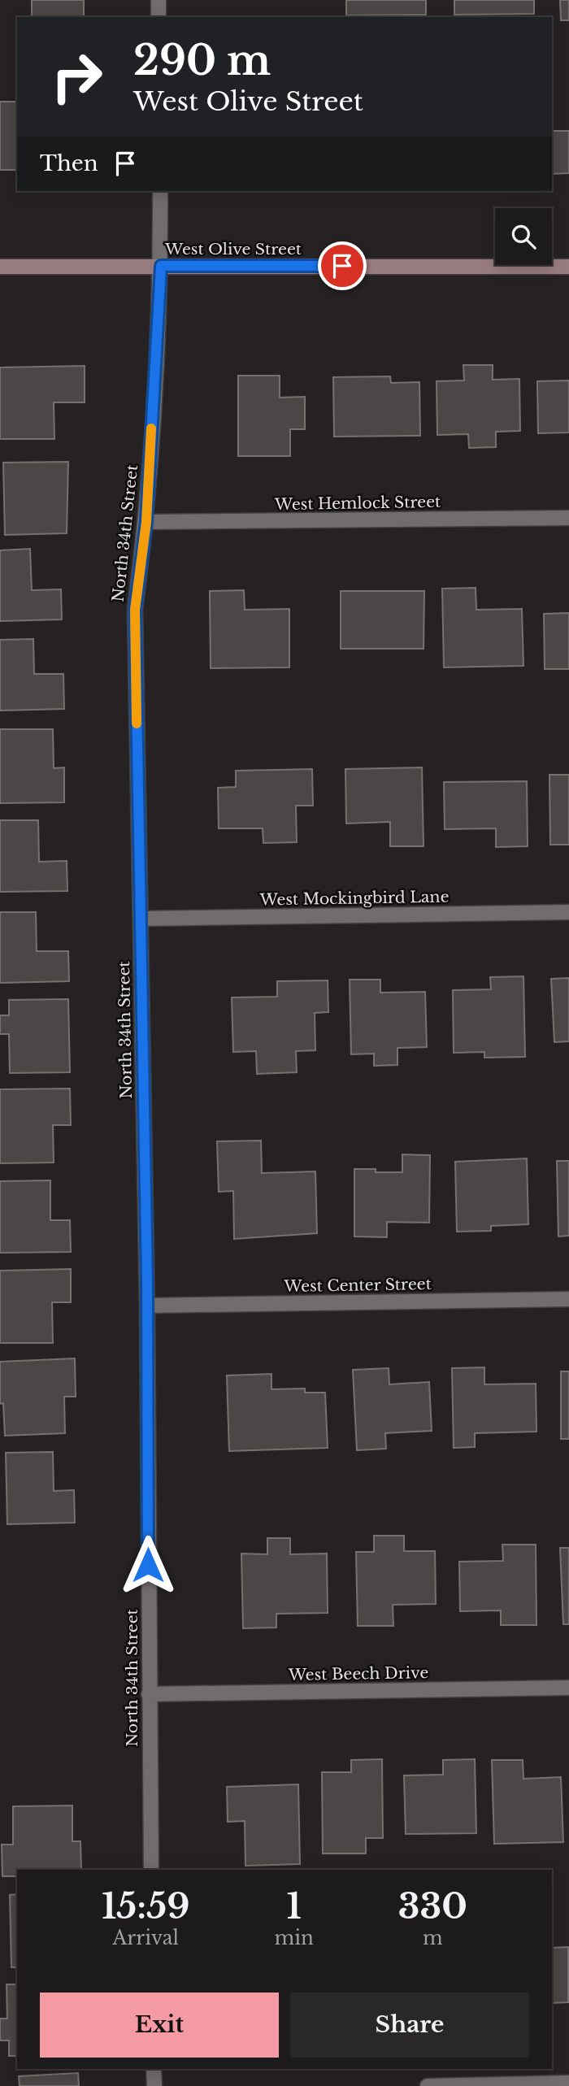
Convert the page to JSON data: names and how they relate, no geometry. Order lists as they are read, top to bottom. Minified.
{"streets":{"main road":["West Olive Street"],"street":["West Hemlock Street","North 34th Street","West Mockingbird Lane","West Center Street","West Beech Drive"]},"crossings":[["West Olive Street","North 34th Street"],["West Hemlock Street","North 34th Street"],["North 34th Street","West Mockingbird Lane"],["North 34th Street","West Center Street"],["North 34th Street","West Beech Drive"]],"page":{"turn":["290 m","West Olive Street"],"then":"Then","eta":["15:59","Arrival","1","min","330","m"],"buttons":["Exit","Share"]}}
